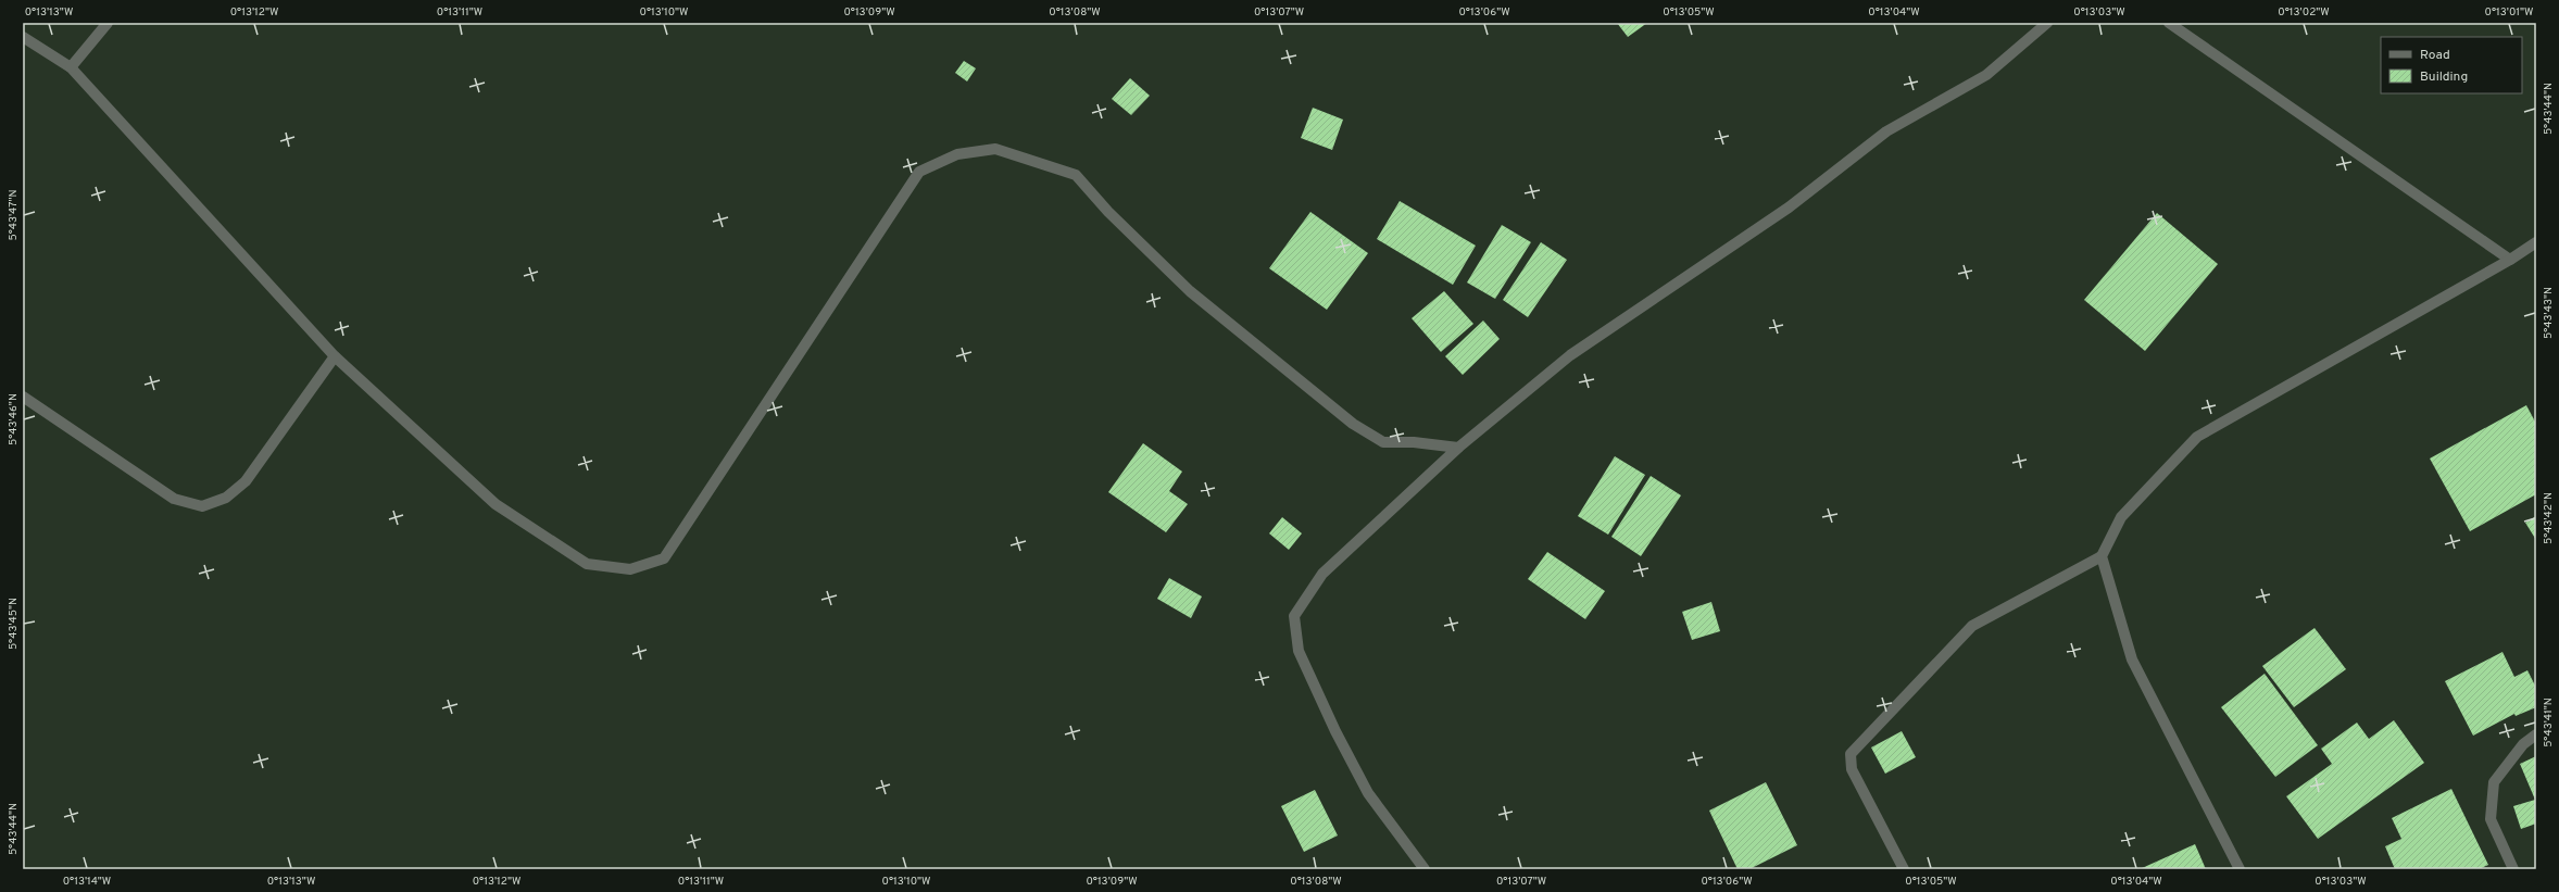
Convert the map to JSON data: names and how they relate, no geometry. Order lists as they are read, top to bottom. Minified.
{"legend":["Road","Building"],"coordinates":["0°13'13\"W","0°13'12\"W","0°13'11\"W","0°13'10\"W","0°13'09\"W","0°13'08\"W","0°13'07\"W","0°13'06\"W","0°13'05\"W","0°13'04\"W","0°13'03\"W","0°13'02\"W","0°13'01\"W","5°43'44\"N","5°43'47\"N","5°43'43\"N","5°43'46\"N","5°43'42\"N","5°43'45\"N","5°43'41\"N","0°13'14\"W"]}
